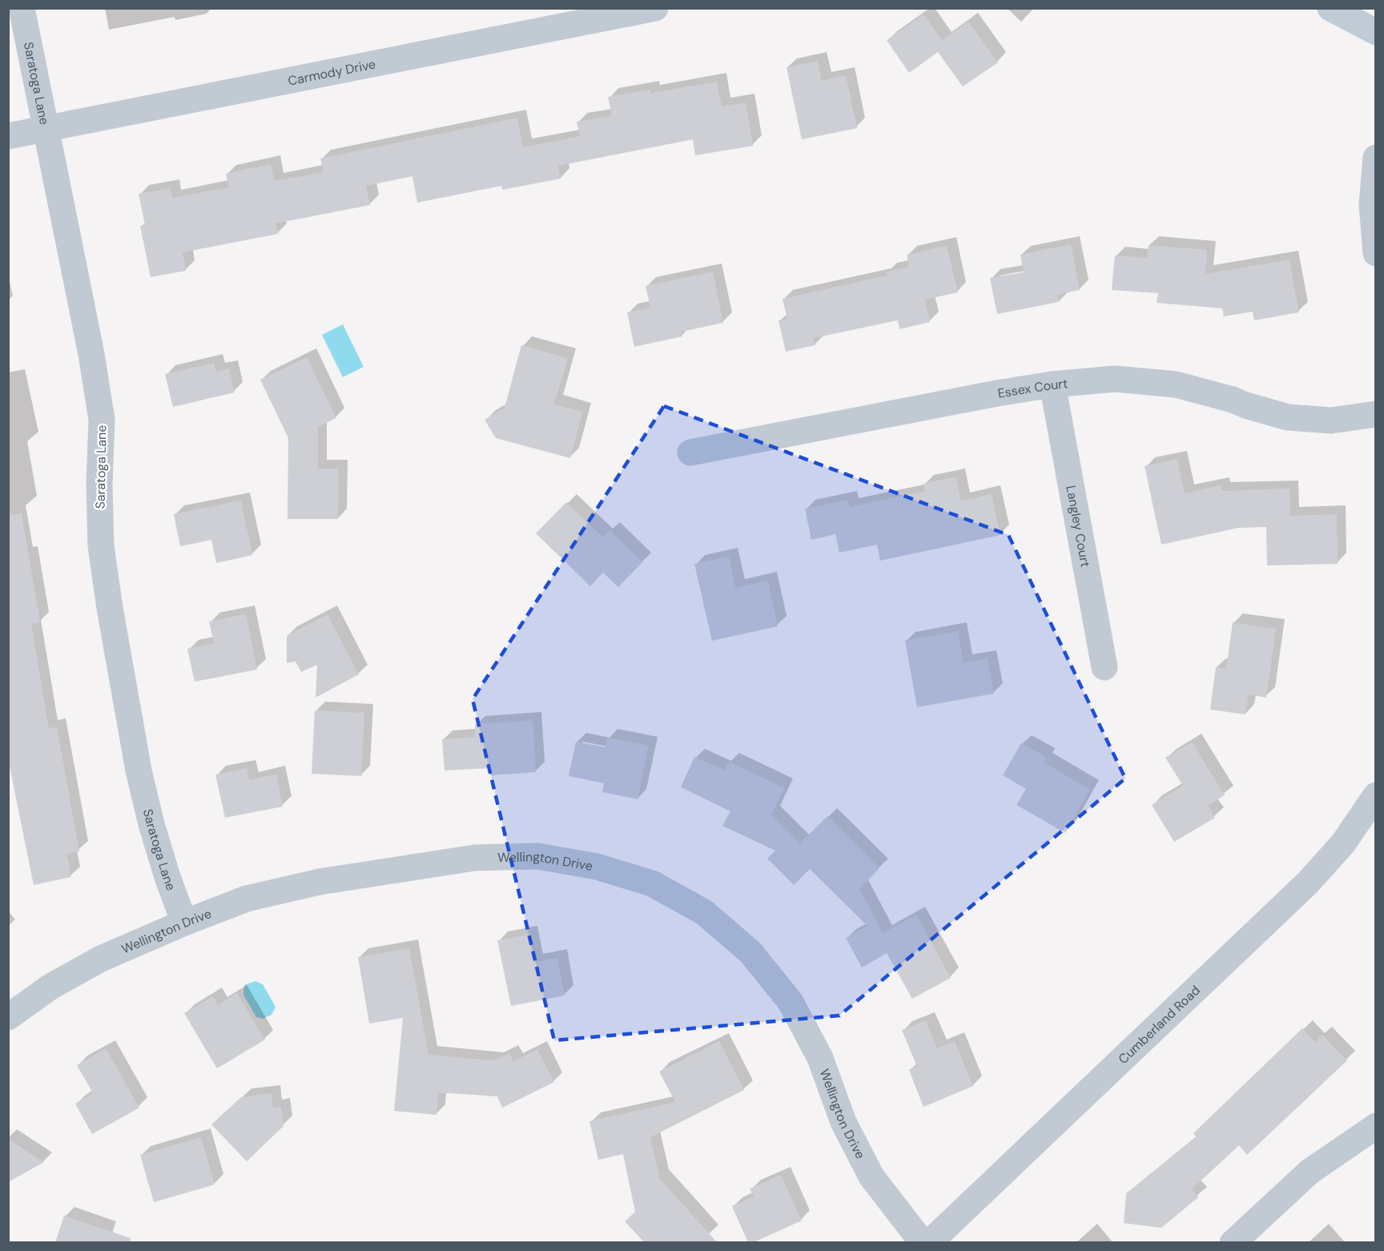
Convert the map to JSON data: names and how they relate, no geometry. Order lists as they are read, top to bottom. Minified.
{"streets":{"street":["Carmody Drive","Saratoga Lane","Essex Court","Langley Court","Wellington Drive","Cumberland Road"]},"crossings":[["Carmody Drive","Saratoga Lane"],["Saratoga Lane","Wellington Drive"],["Essex Court","Langley Court"]]}
